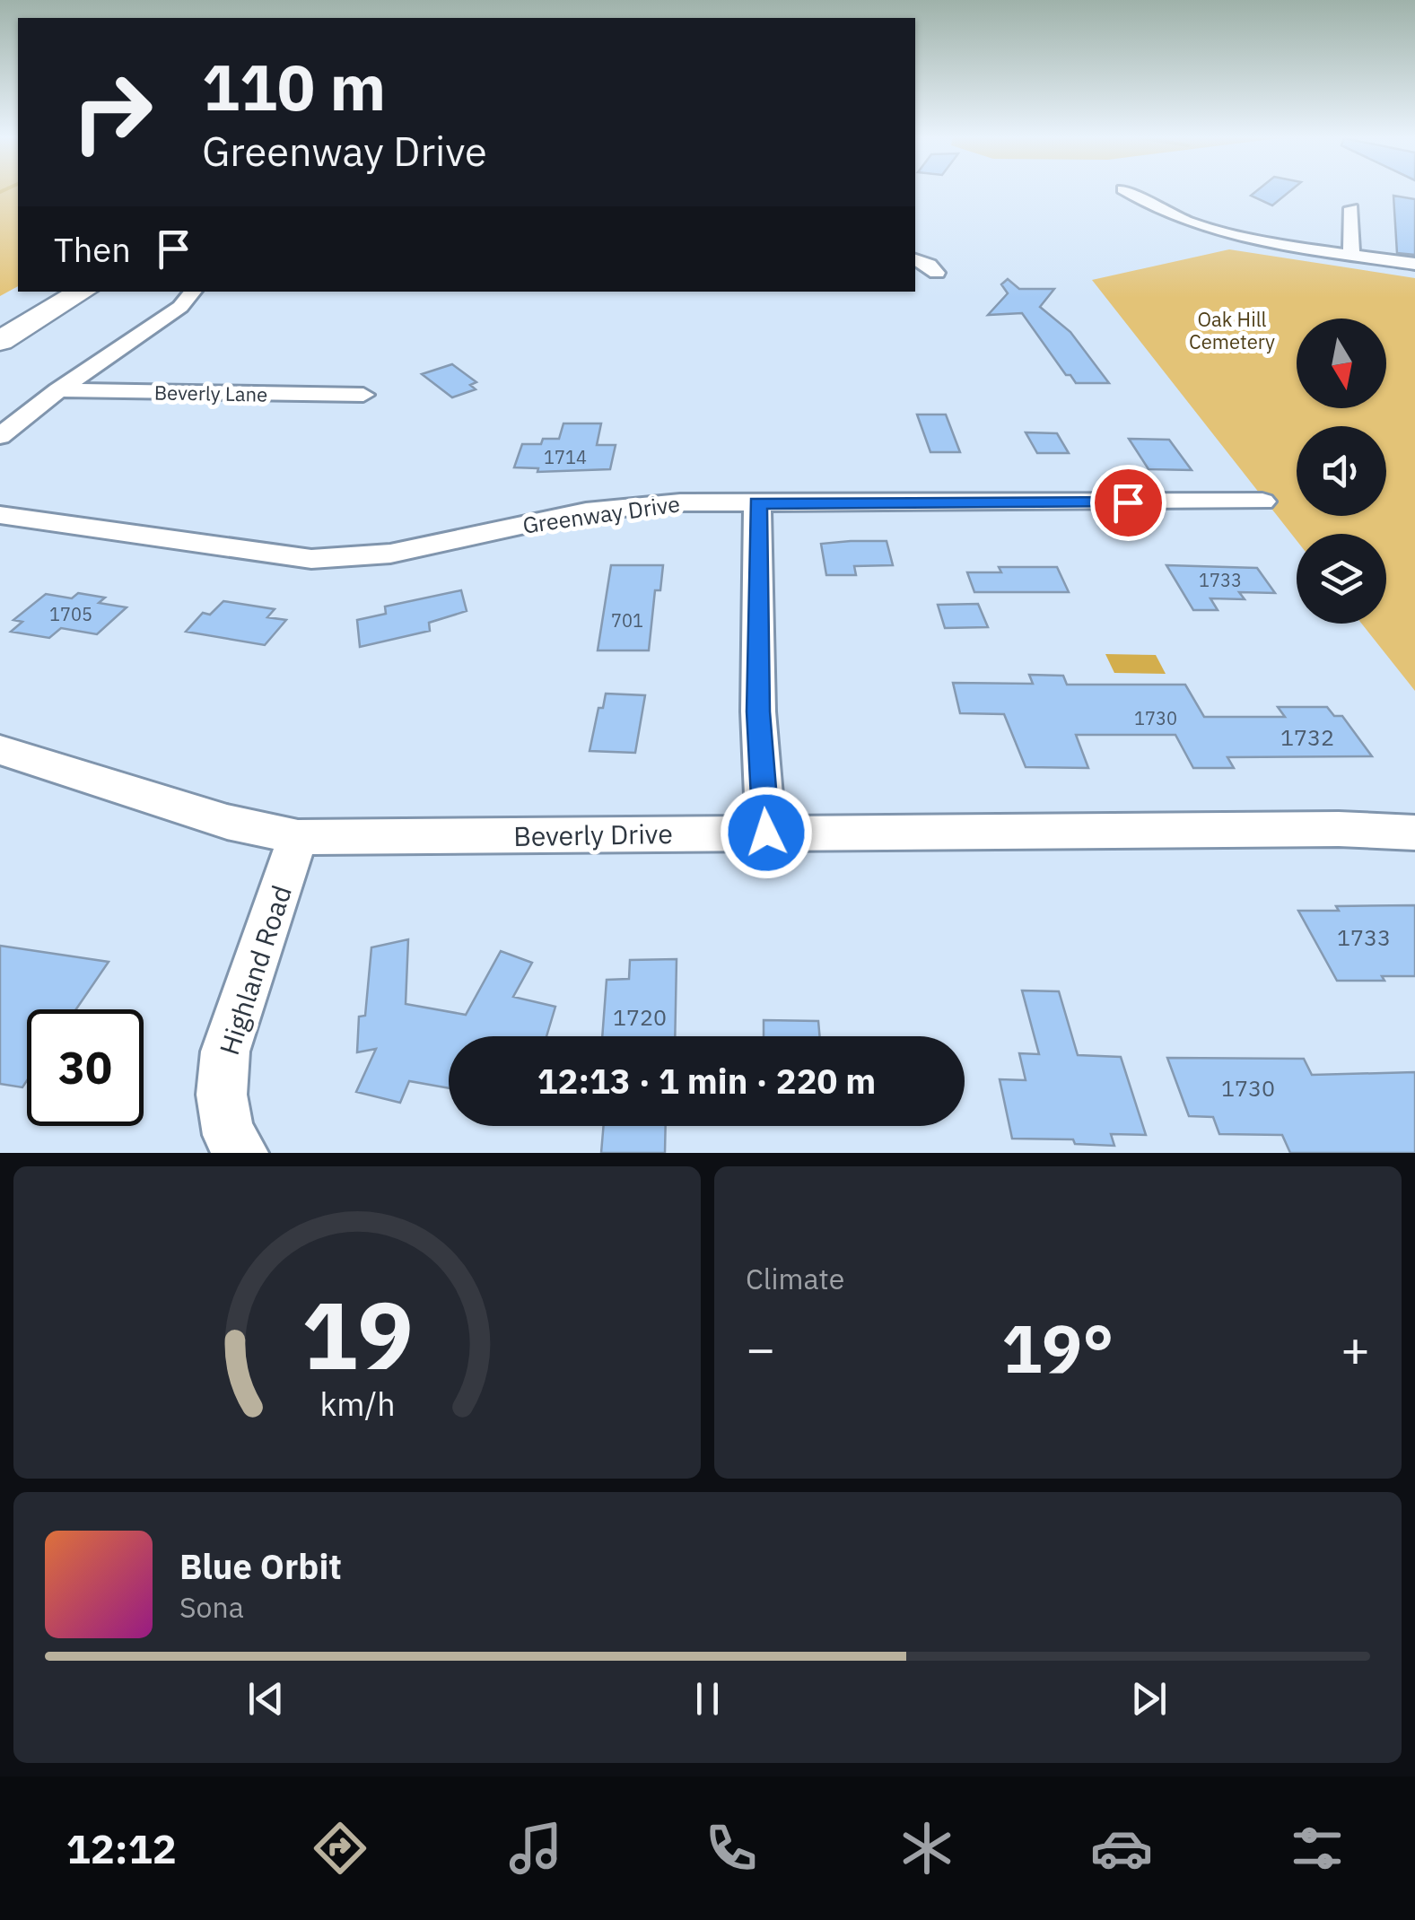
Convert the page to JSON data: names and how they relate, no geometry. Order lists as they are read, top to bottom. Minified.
{"streets":{"street":["Beverly Lane","Greenway Drive","Beverly Drive","Highland Road"]},"crossings":[["Beverly Drive","Highland Road"]],"parks":["Oak Hill Cemetery"],"house_numbers":["1714","1733","1705","701","1730","1732","1733","1720","1730"],"north":"bottom","page":{"turn":["110 m","Greenway Drive"],"then":"Then","limit":"30","trip":"12:13 · 1 min · 220 m","tile":"Climate","heat":["−","19°","+"],"song":["Blue Orbit","Sona"],"tabs":"12:12","gauge":["19","km/h"]}}
